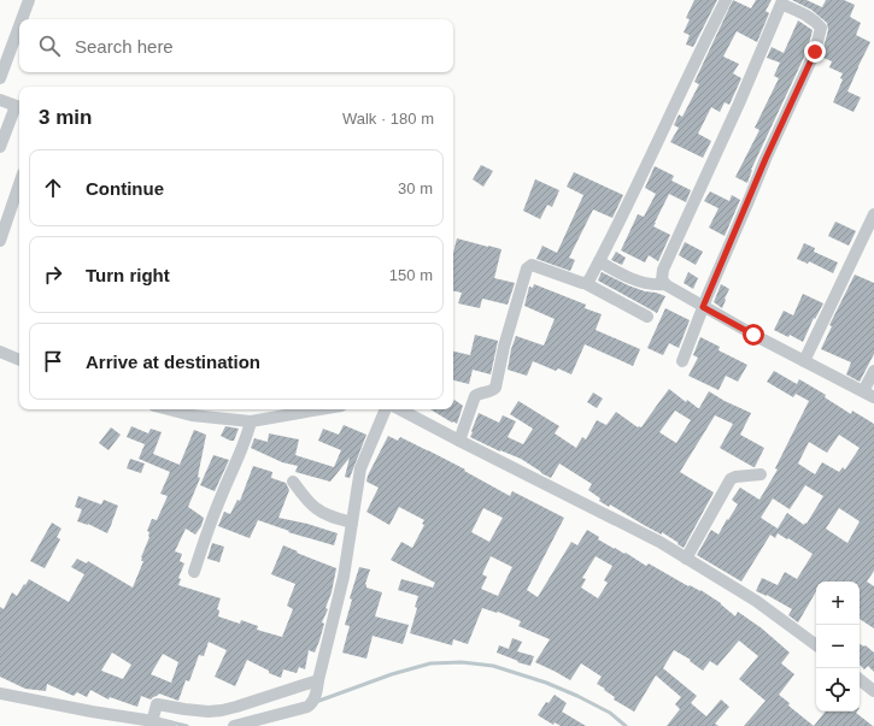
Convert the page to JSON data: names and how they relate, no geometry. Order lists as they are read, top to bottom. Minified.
{"page":{"search":"Search here","heading":["3 min","Walk · 180 m"],"list":[["Continue","30 m"],["Turn right","150 m"],"Arrive at destination"],"map_buttons":["+","−"]}}
